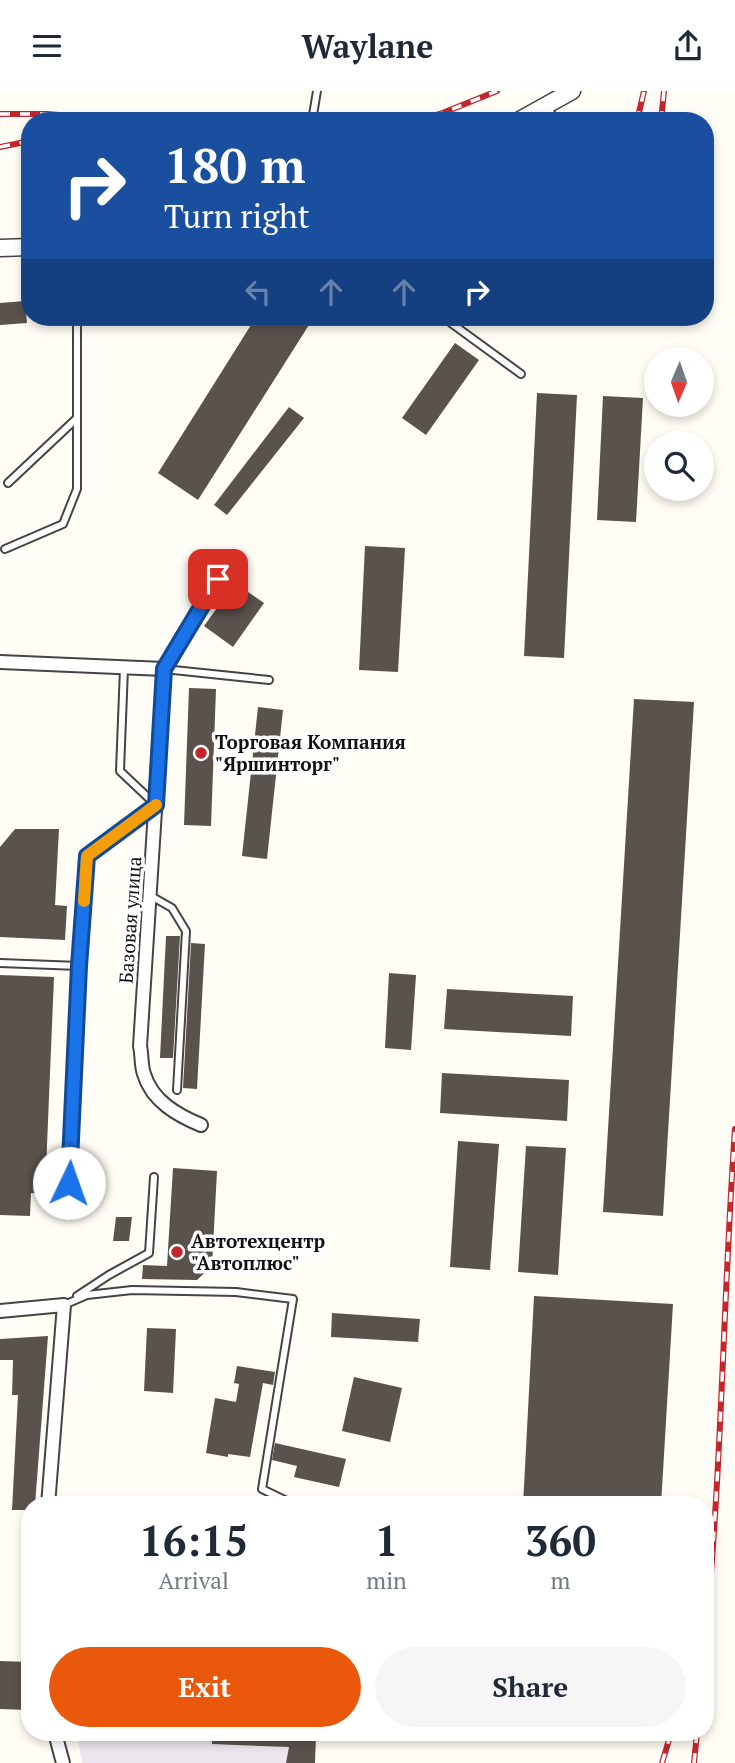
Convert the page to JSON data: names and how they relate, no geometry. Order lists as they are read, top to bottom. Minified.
{"streets":{"street":["Базовая улица"]},"places":["Торговая Компания \"Яршинторг\"","Автотехцентр \"Автоплюс\""],"north":"bottom","page":{"header":"Waylane","turn":["180 m","Turn right"],"eta":["16:15","Arrival","1","min","360","m"],"buttons":["Exit","Share"]}}
